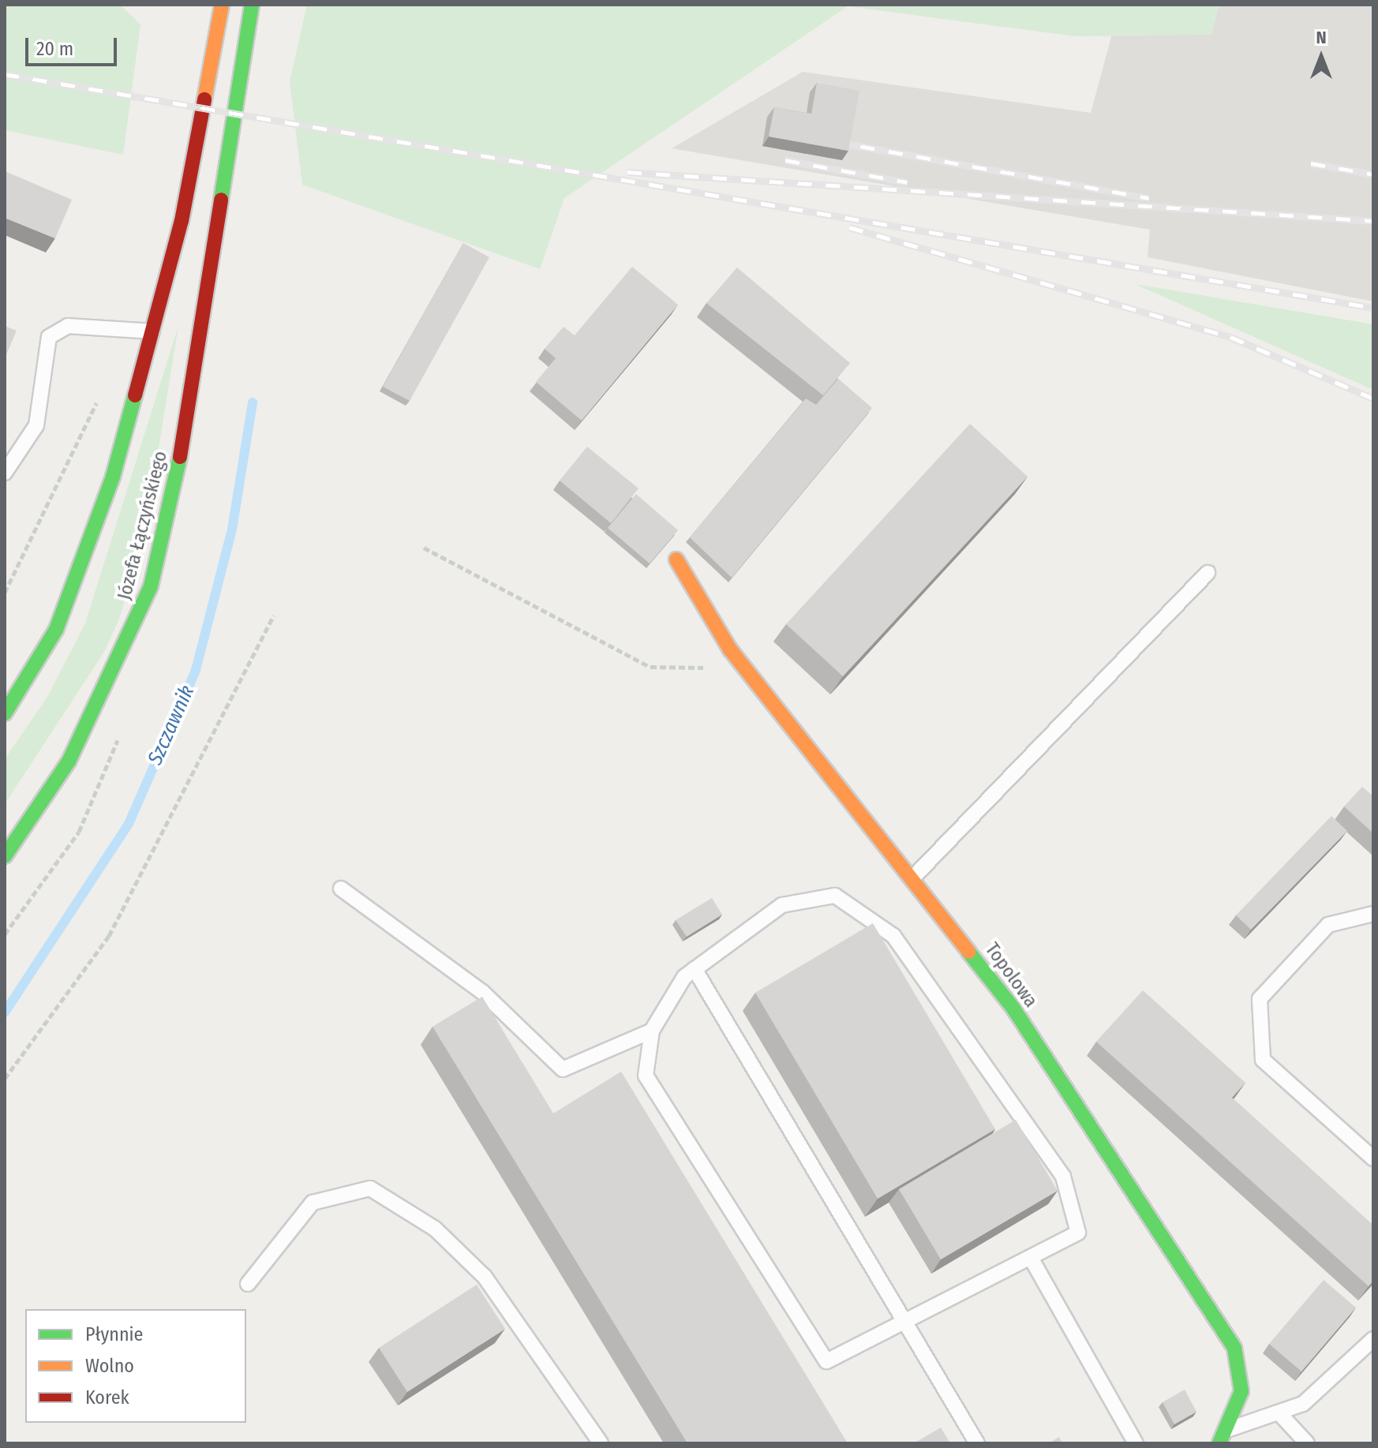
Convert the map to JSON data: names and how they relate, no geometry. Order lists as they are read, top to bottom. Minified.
{"streets":{"main road":["Józefa Łączyńskiego","Topolowa"]},"water":["Szczawnik"],"legend":["Płynnie","Wolno","Korek"],"scale_bar":"20 m","north":"top"}
